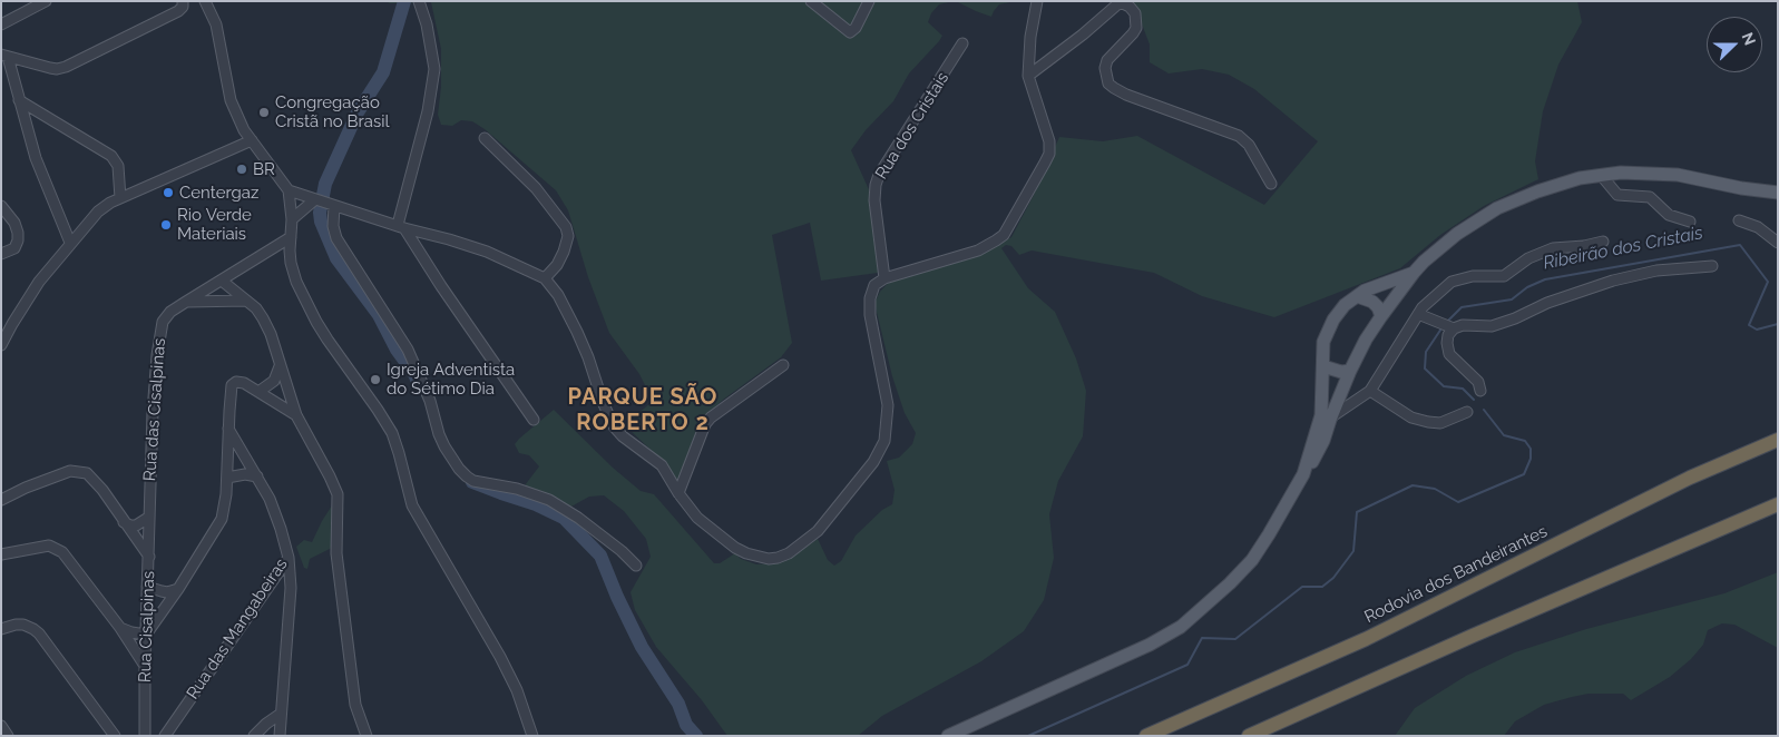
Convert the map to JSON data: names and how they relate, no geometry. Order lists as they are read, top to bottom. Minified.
{"streets":{"highway":["Rodovia dos Bandeirantes"],"street":["Rua dos Cristais","Rua das Cisalpinas","Rua Cisalpinas","Rua das Mangabeiras"]},"crossings":[["Rua das Cisalpinas","Rua Cisalpinas"]],"districts":["PARQUE SÃO ROBERTO 2"],"water":["Ribeirão dos Cristais"],"places":["Congregação Cristã no Brasil","BR","Centergaz","Rio Verde Materiais","Igreja Adventista do Sétimo Dia"],"north":"right"}
